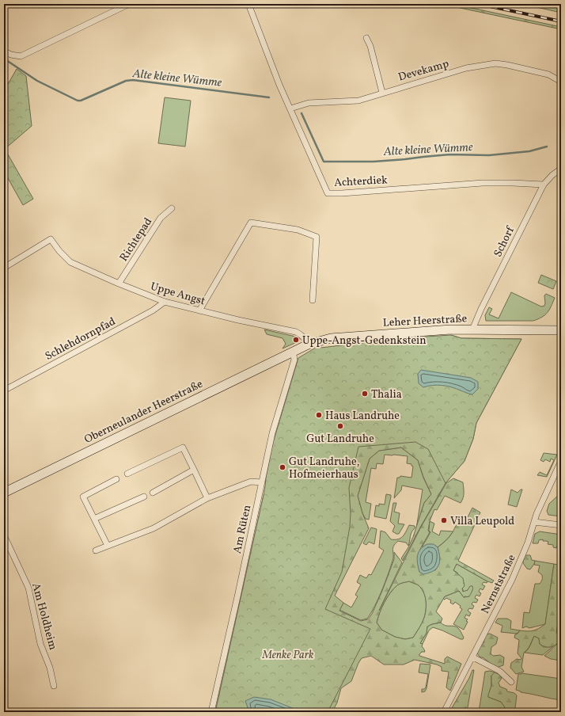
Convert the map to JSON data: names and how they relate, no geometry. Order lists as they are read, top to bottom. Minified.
{"streets":{"main road":["Leher Heerstraße","Oberneulander Heerstraße"],"street":["Devekamp","Achterdiek","Richtepad","Schorf","Uppe Angst","Schlehdornpfad","Am Rüten","Nernststraße","Am Holdheim"]},"crossings":[["Devekamp","Achterdiek"],["Achterdiek","Schorf"],["Richtepad","Uppe Angst"],["Schorf","Leher Heerstraße"],["Uppe Angst","Leher Heerstraße"],["Uppe Angst","Schlehdornpfad"],["Leher Heerstraße","Oberneulander Heerstraße"],["Leher Heerstraße","Am Rüten"],["Oberneulander Heerstraße","Am Rüten"]],"water":["Alte kleine Wümme"],"parks":["Menke Park"],"places":["Uppe-Angst-Gedenkstein","Thalia","Haus Landruhe","Gut Landruhe","Gut Landruhe, Hofmeierhaus","Villa Leupold"]}
